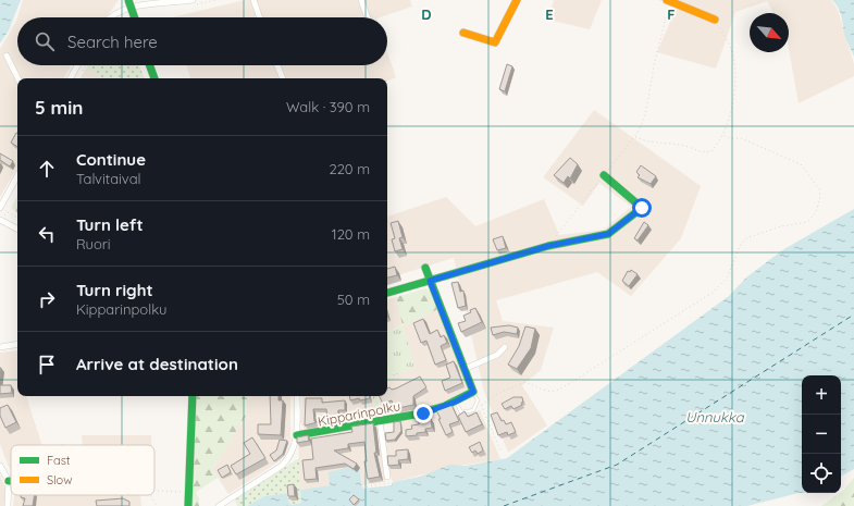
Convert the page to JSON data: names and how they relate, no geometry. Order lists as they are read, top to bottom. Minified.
{"streets":{"street":["Kipparinpolku"]},"water":["Unnukka"],"legend":["Fast","Slow"],"north":"bottom right","page":{"search":"Search here","heading":["5 min","Walk · 390 m"],"list":[["Continue","Talvitaival","220 m"],["Turn left","Ruori","120 m"],["Turn right","Kipparinpolku","50 m"],"Arrive at destination"],"map_buttons":["+","−"]},"grid":{"columns":["D","E","F"]}}
